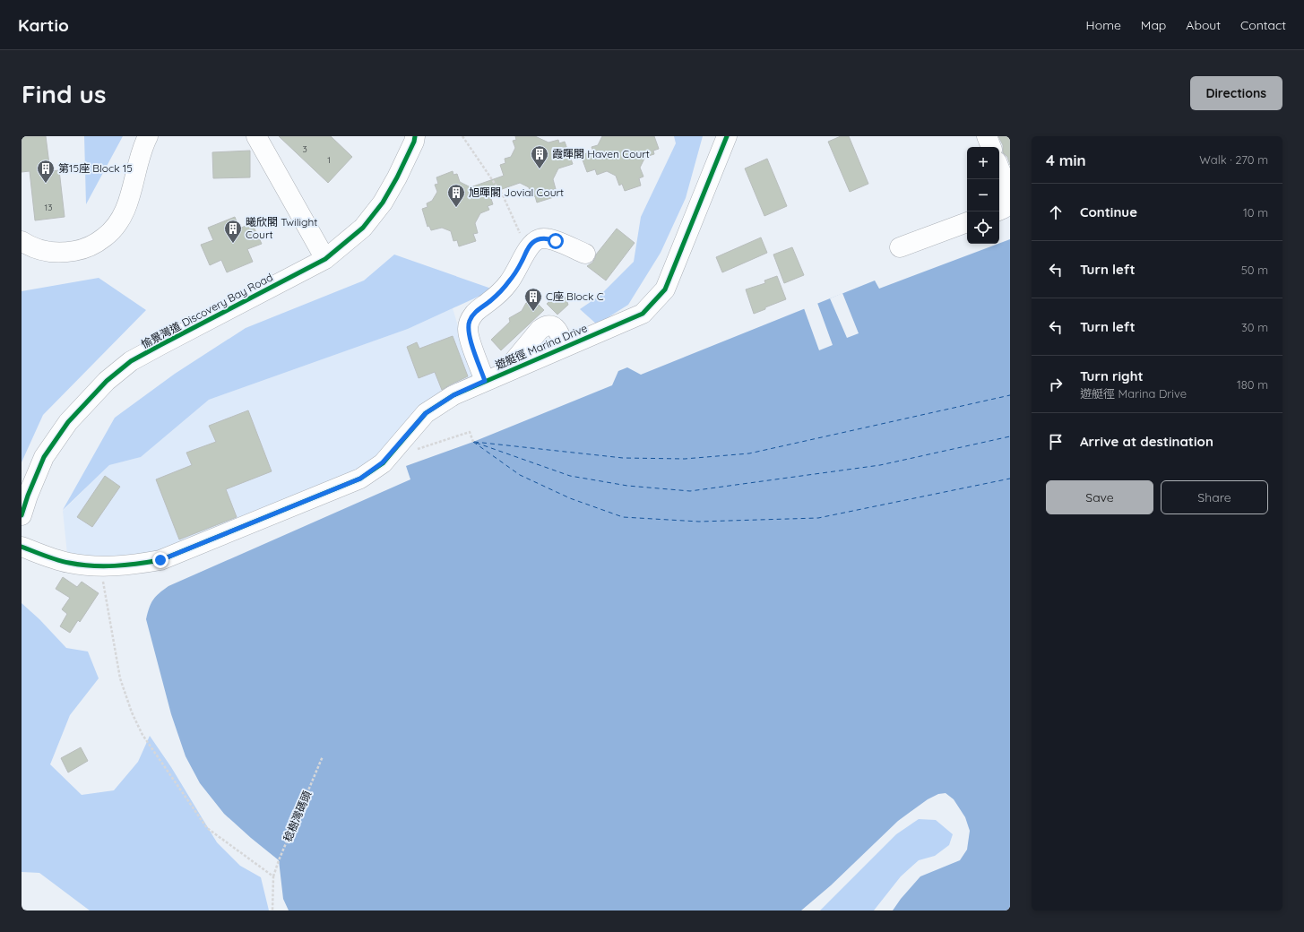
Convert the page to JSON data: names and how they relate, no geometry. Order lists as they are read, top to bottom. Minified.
{"streets":{"street":["愉景灣道 Discovery Bay Road","遊艇徑 Marina Drive"],"path":["稔樹灣碼頭"]},"places":{"building":["霞暉閣 Haven Court","第15座 Block 15","旭暉閣 Jovial Court","曦欣閣 Twilight Court","C座 Block C"]},"house_numbers":["3","1","13"],"page":{"header":"Kartio","nav":["Home","Map","About","Contact"],"buttons":["Directions",["Save","Share"]],"title":"Find us","heading":["4 min","Walk · 270 m"],"map_buttons":["+","−"],"list":[["Continue","10 m"],["Turn left","50 m"],["Turn left","30 m"],["Turn right","遊艇徑 Marina Drive","180 m"],"Arrive at destination"]}}
